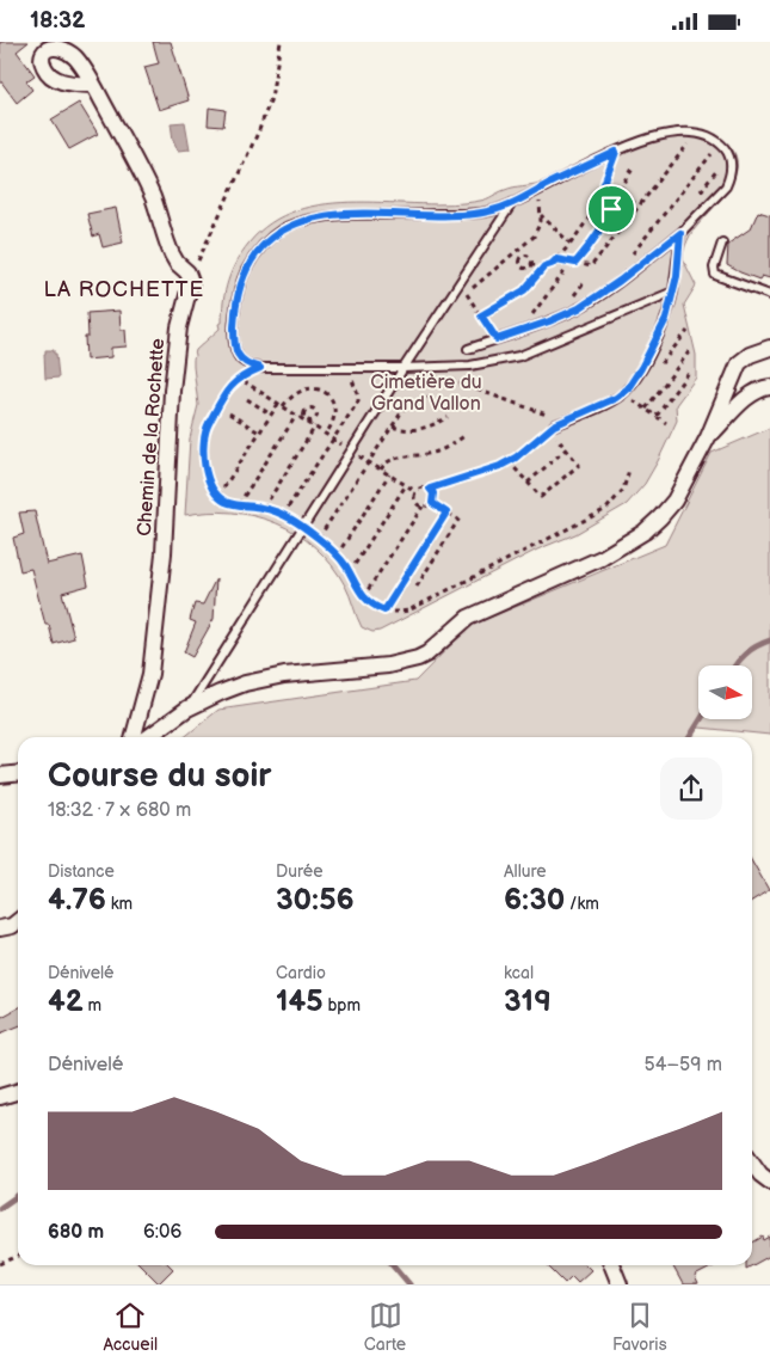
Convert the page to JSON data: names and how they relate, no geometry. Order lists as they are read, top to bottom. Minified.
{"streets":{"street":["Chemin de la Rochette"]},"districts":["LA ROCHETTE"],"parks":["Cimetière du Grand Vallon"],"north":"right","page":{"status":"18:32","heading":["Course du soir","18:32 · 7 × 680 m"],"stats":[["Distance","4.76 km"],["Durée","30:56"],["Allure","6:30 /km"],["Dénivelé","42 m"],["Cardio","145 bpm"],["kcal","319"]],"chart":["Dénivelé","54–59 m"],"list":[{"name":"680 m","note":"6:06"}],"tabs":["Accueil","Carte","Favoris"]}}
